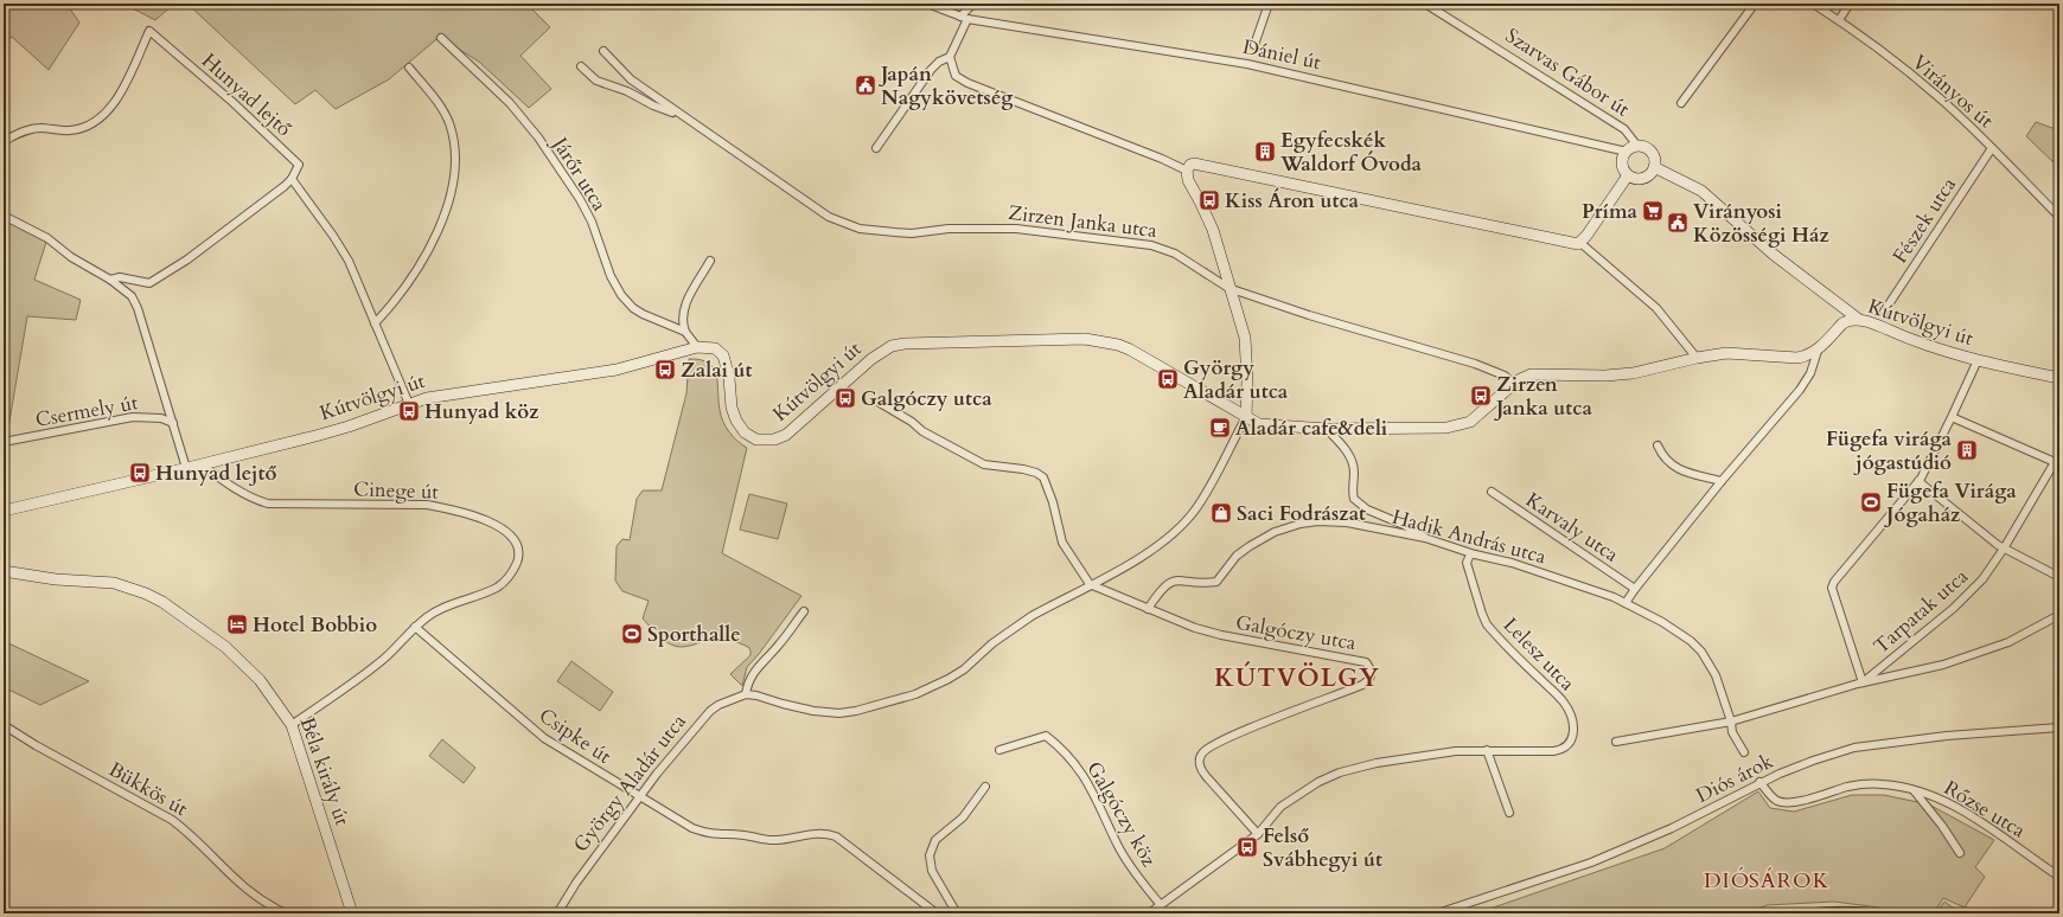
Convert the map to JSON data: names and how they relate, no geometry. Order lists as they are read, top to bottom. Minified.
{"streets":{"street":["Dániel út","Szarvas Gábor út","Virányos út","Hunyad lejtő","Járőr utca","Fészek utca","Zirzen Janka utca","Kútvölgyi út","Csermely út","Cinege út","Karvaly utca","Hadik András utca","Tarpatak utca","Galgóczy utca","Lelesz utca","Csipke út","Béla király út","Diós árok","György Aladár utca","Bükkös út","Rőzse utca","Galgóczy köz"]},"crossings":[["Dániel út","Szarvas Gábor út"],["Virányos út","Fészek utca"],["Járőr utca","Kútvölgyi út"],["Zirzen Janka utca","Kútvölgyi út"],["Kútvölgyi út","Cinege út"],["Cinege út","Csipke út"],["Cinege út","Béla király út"],["Hadik András utca","Galgóczy utca"],["Hadik András utca","Lelesz utca"],["Csipke út","György Aladár utca"],["Diós árok","Rőzse utca"]],"districts":["KÚTVÖLGY","DIÓSÁROK"],"places":{"public building":["Japán Nagykövetség","Virányosi Közösségi Ház"],"building":["Egyfecskék Waldorf Óvoda","Fügefa virága jógastúdió"],"bus stop":["Kiss Áron utca","Zalai út","György Aladár utca","Zirzen Janka utca","Galgóczy utca","Hunyad köz","Hunyad lejtő","Felső Svábhegyi út"],"supermarket":["Príma"],"cafe":["Aladár cafe&deli"],"sports":["Fügefa Virága Jógaház","Sporthalle"],"shop":["Saci Fodrászat"],"hotel":["Hotel Bobbio"]}}
